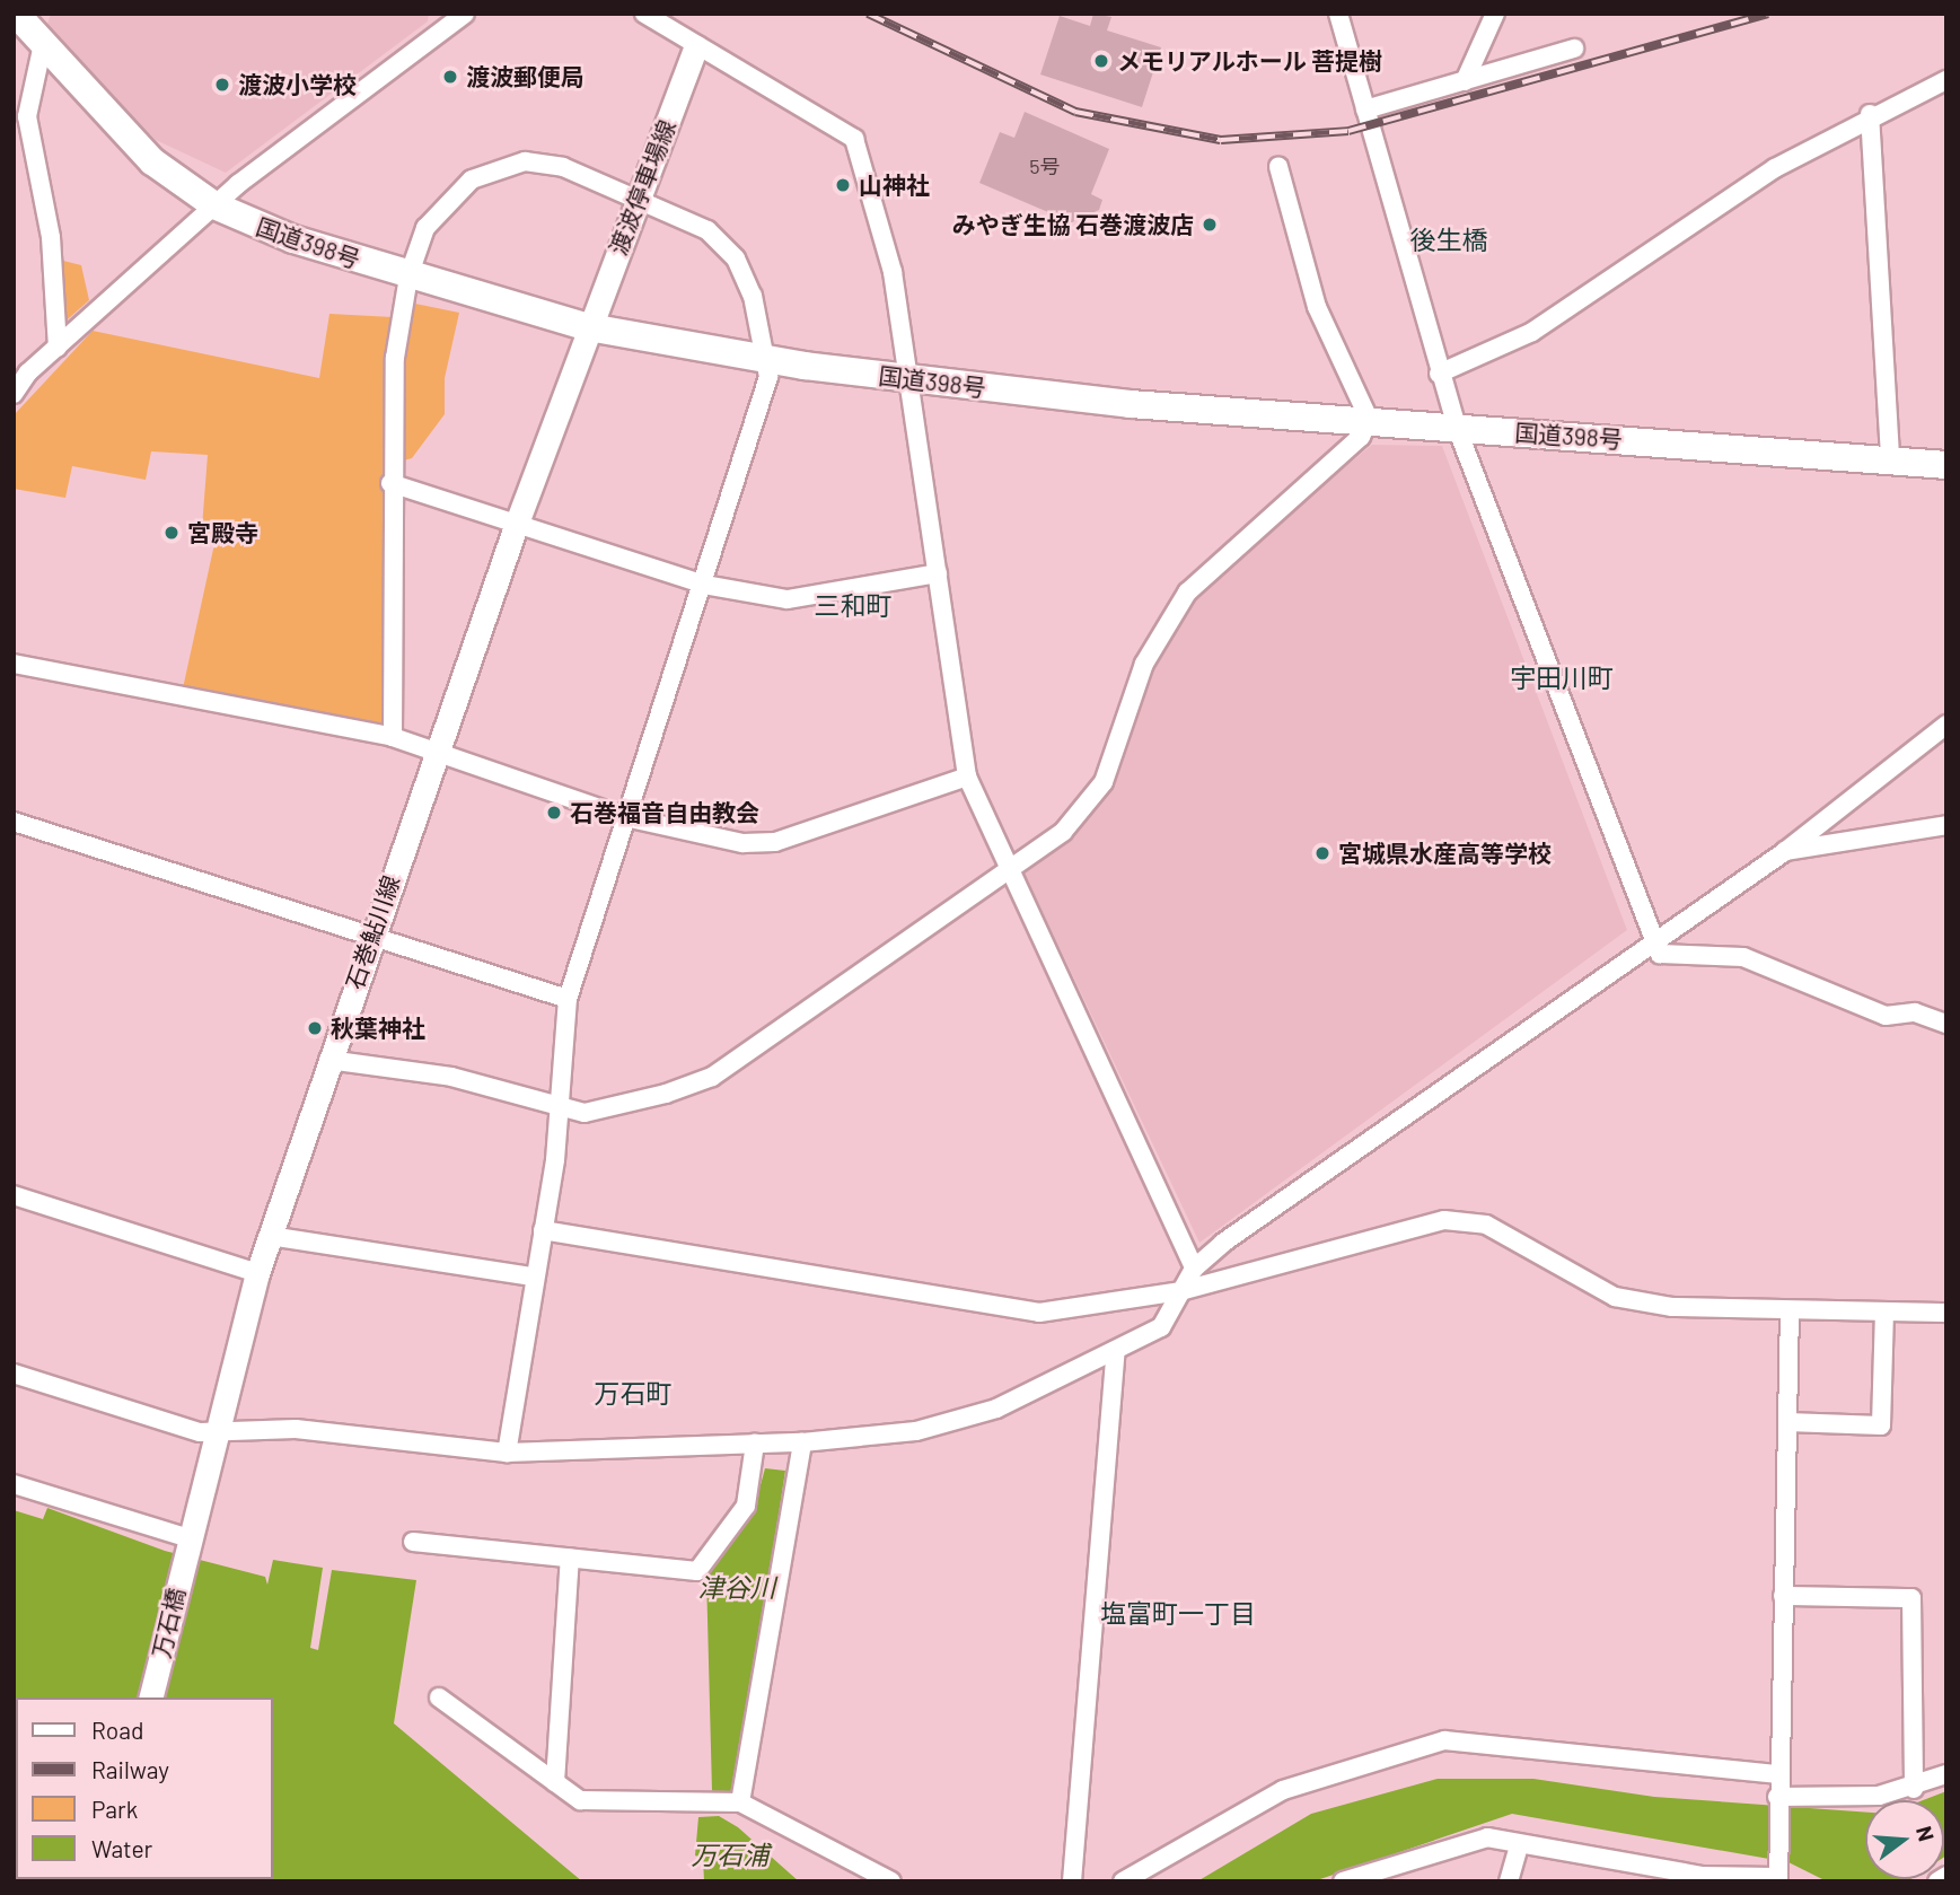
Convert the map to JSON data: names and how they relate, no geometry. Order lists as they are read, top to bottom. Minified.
{"streets":{"highway":["国道398号"],"main road":["渡波停車場線","石巻鮎川線","万石橋"]},"crossings":[["渡波停車場線","国道398号"],["渡波停車場線","石巻鮎川線"],["国道398号","石巻鮎川線"],["石巻鮎川線","万石橋"]],"districts":["後生橋","三和町","宇田川町","万石町","塩富町一丁目"],"water":["津谷川","万石浦"],"places":["メモリアルホール 菩提樹","渡波郵便局","渡波小学校","山神社","みやぎ生協 石巻渡波店","宮殿寺","石巻福音自由教会","宮城県水産高等学校","秋葉神社"],"house_numbers":["5号"],"legend":["Road","Railway","Park","Water"],"north":"right"}
